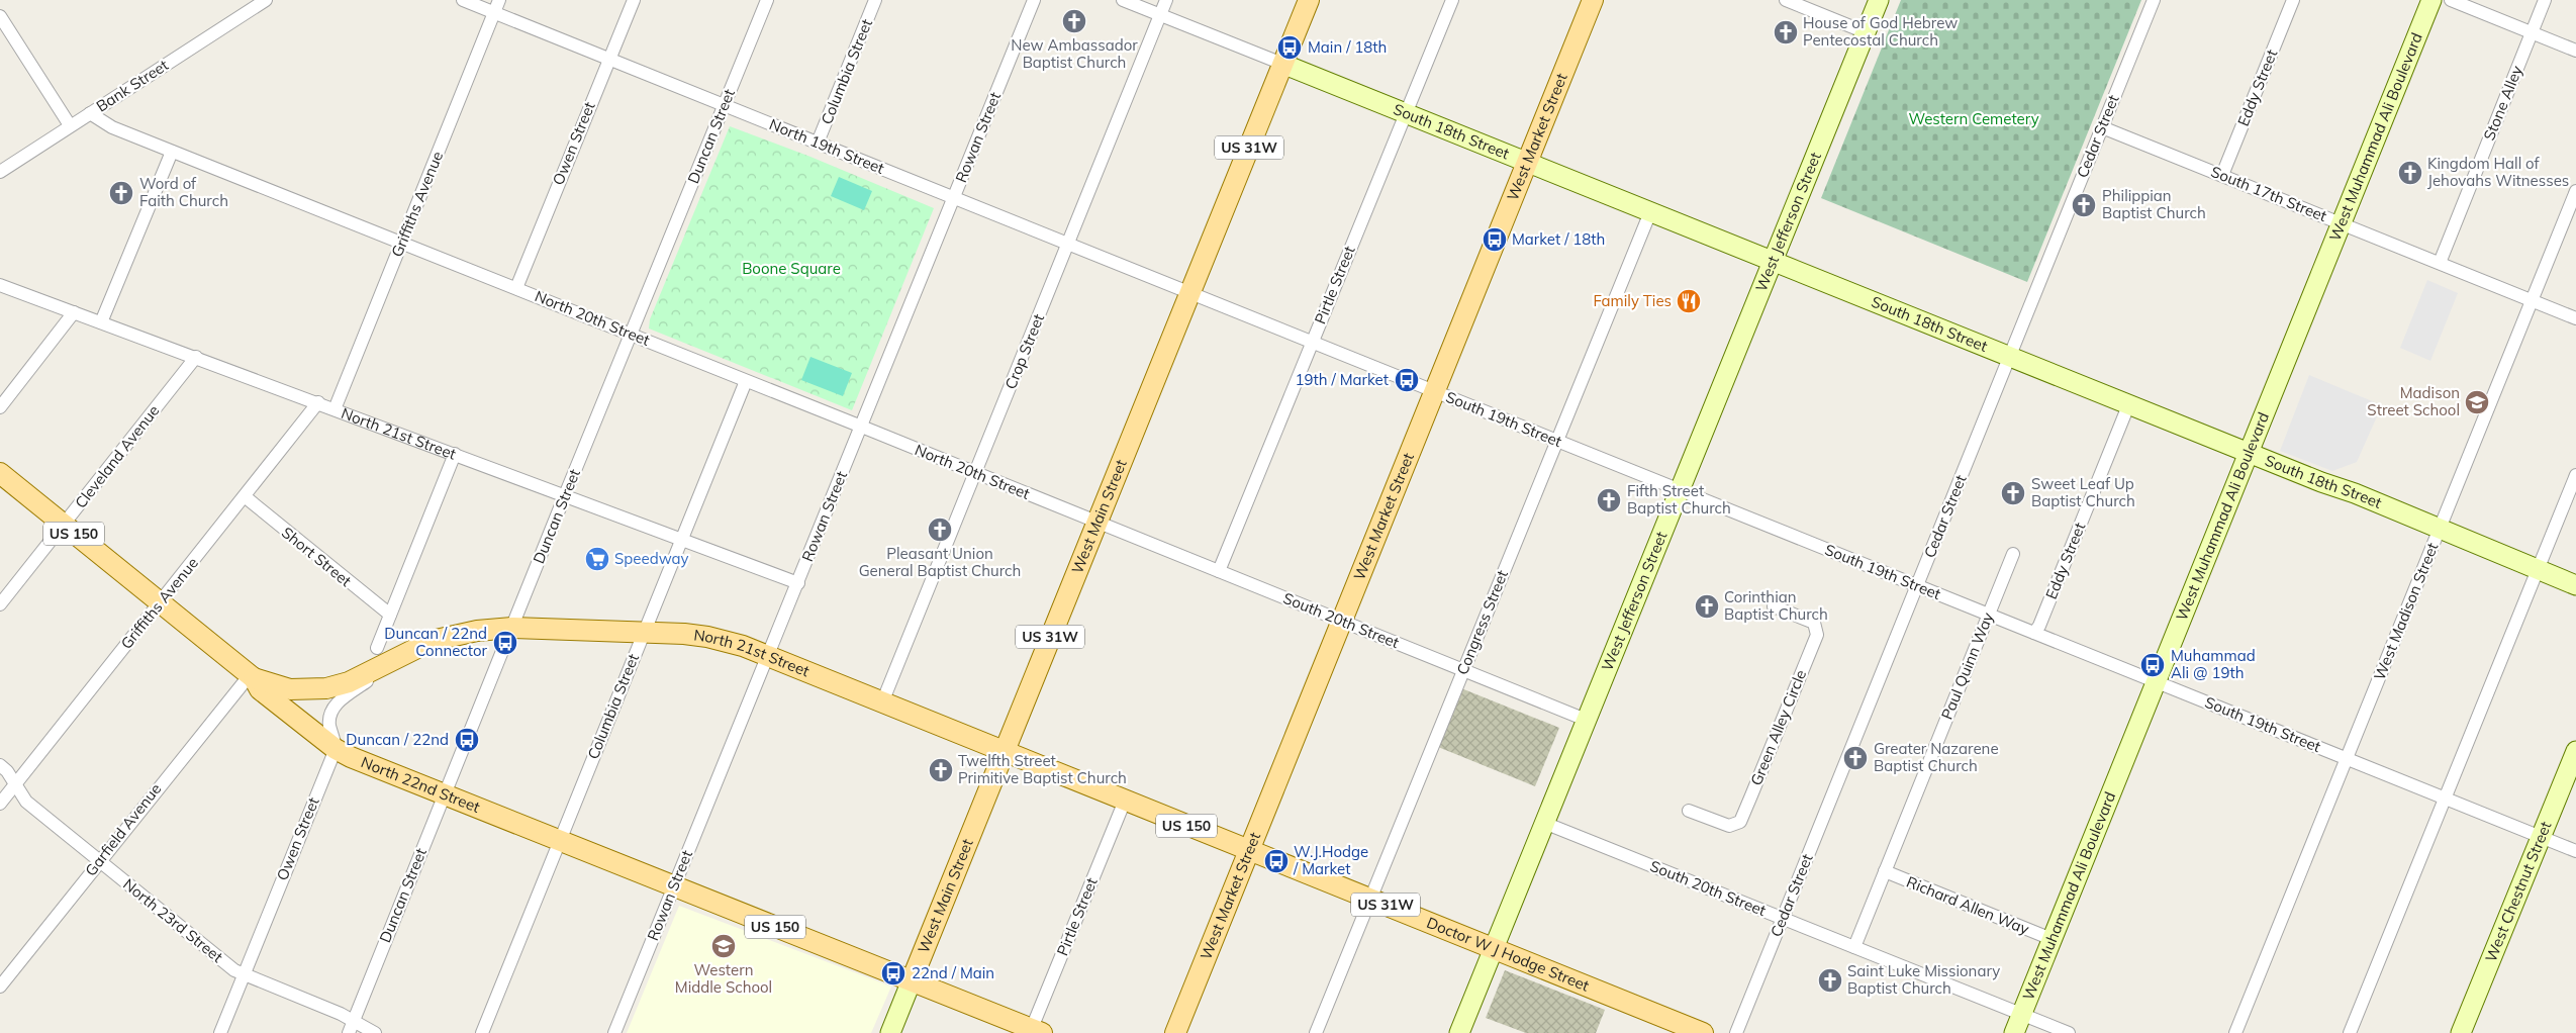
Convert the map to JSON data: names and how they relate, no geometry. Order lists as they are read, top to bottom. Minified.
{"streets":{"main road":["West Market Street","US 31W","North 21st Street","West Main Street","US 150","North 22nd Street","Doctor W J Hodge Street"],"street":["Columbia Street","Bank Street","Eddy Street","Stone Alley","South 18th Street","Duncan Street","Cedar Street","Rowan Street","West Muhammad Ali Boulevard","Owen Street","North 19th Street","South 17th Street","Griffiths Avenue","West Jefferson Street","Pirtle Street","North 20th Street","Crop Street","South 19th Street","Cleveland Avenue","Short Street","West Madison Street","South 20th Street","Congress Street","Paul Quinn Way","Green Alley Circle","Garfield Avenue","West Chestnut Street","Richard Allen Way","North 23rd Street"]},"crossings":[["Columbia Street","North 19th Street"],["Columbia Street","North 20th Street"],["Columbia Street","North 21st Street"],["Columbia Street","North 22nd Street"],["Bank Street","North 20th Street"],["Eddy Street","South 18th Street"],["Eddy Street","South 17th Street"],["Eddy Street","South 19th Street"],["Stone Alley","South 17th Street"],["South 18th Street","West Market Street"],["South 18th Street","Cedar Street"],["South 18th Street","West Muhammad Ali Boulevard"],["South 18th Street","West Jefferson Street"],["South 18th Street","Pirtle Street"],["South 18th Street","West Main Street"],["South 18th Street","West Madison Street"],["South 18th Street","Congress Street"],["Duncan Street","North 19th Street"],["Duncan Street","North 20th Street"],["Duncan Street","North 21st Street"],["Duncan Street","North 22nd Street"],["Duncan Street","North 23rd Street"],["West Market Street","South 19th Street"],["West Market Street","South 20th Street"],["West Market Street","Doctor W J Hodge Street"],["Cedar Street","South 17th Street"],["Cedar Street","South 19th Street"],["Cedar Street","South 20th Street"],["Rowan Street","North 19th Street"],["Rowan Street","North 20th Street"],["Rowan Street","North 21st Street"],["Rowan Street","North 22nd Street"],["West Muhammad Ali Boulevard","South 17th Street"],["West Muhammad Ali Boulevard","South 19th Street"],["West Muhammad Ali Boulevard","South 20th Street"],["West Muhammad Ali Boulevard","Richard Allen Way"],["Owen Street","North 19th Street"],["Owen Street","North 20th Street"],["Owen Street","North 22nd Street"],["Owen Street","North 23rd Street"],["North 19th Street","Griffiths Avenue"],["North 19th Street","Crop Street"],["North 19th Street","South 19th Street"],["North 19th Street","West Main Street"],["South 17th Street","West Madison Street"],["Griffiths Avenue","North 20th Street"],["Griffiths Avenue","North 21st Street"],["Griffiths Avenue","Short Street"],["Griffiths Avenue","North 22nd Street"],["Griffiths Avenue","North 23rd Street"],["West Jefferson Street","South 19th Street"],["West Jefferson Street","South 20th Street"],["West Jefferson Street","Doctor W J Hodge Street"],["Pirtle Street","South 19th Street"],["Pirtle Street","South 20th Street"],["Pirtle Street","North 22nd Street"],["Pirtle Street","Doctor W J Hodge Street"],["North 20th Street","Crop Street"],["North 20th Street","West Main Street"],["North 20th Street","South 20th Street"],["Crop Street","North 21st Street"],["South 19th Street","West Main Street"],["South 19th Street","West Madison Street"],["South 19th Street","Congress Street"],["South 19th Street","Paul Quinn Way"],["South 19th Street","West Chestnut Street"],["North 21st Street","Cleveland Avenue"],["North 21st Street","West Main Street"],["North 21st Street","North 22nd Street"],["North 21st Street","Garfield Avenue"],["North 21st Street","Doctor W J Hodge Street"],["Cleveland Avenue","North 22nd Street"],["West Main Street","South 20th Street"],["West Main Street","North 22nd Street"],["West Main Street","Doctor W J Hodge Street"],["South 20th Street","Congress Street"],["South 20th Street","Paul Quinn Way"],["Congress Street","Doctor W J Hodge Street"],["Paul Quinn Way","Richard Allen Way"],["North 22nd Street","Garfield Avenue"],["Garfield Avenue","North 23rd Street"]],"parks":["Western Cemetery","Boone Square"],"places":{"church":["New Ambassador Baptist Church","House of God Hebrew Pentecostal Church","Kingdom Hall of Jehovahs Witnesses","Word of Faith Church","Philippian Baptist Church","Sweet Leaf Up Baptist Church","Fifth Street Baptist Church","Pleasant Union General Baptist Church","Corinthian Baptist Church","Greater Nazarene Baptist Church","Twelfth Street Primitive Baptist Church","Saint Luke Missionary Baptist Church"],"bus stop":["Main / 18th","Market / 18th","19th / Market","Duncan / 22nd Connector","Muhammad Ali @ 19th","Duncan / 22nd","W.J.Hodge / Market","22nd / Main"],"restaurant":["Family Ties"],"school or university":["Madison Street School","Western Middle School"],"supermarket":["Speedway"]}}
